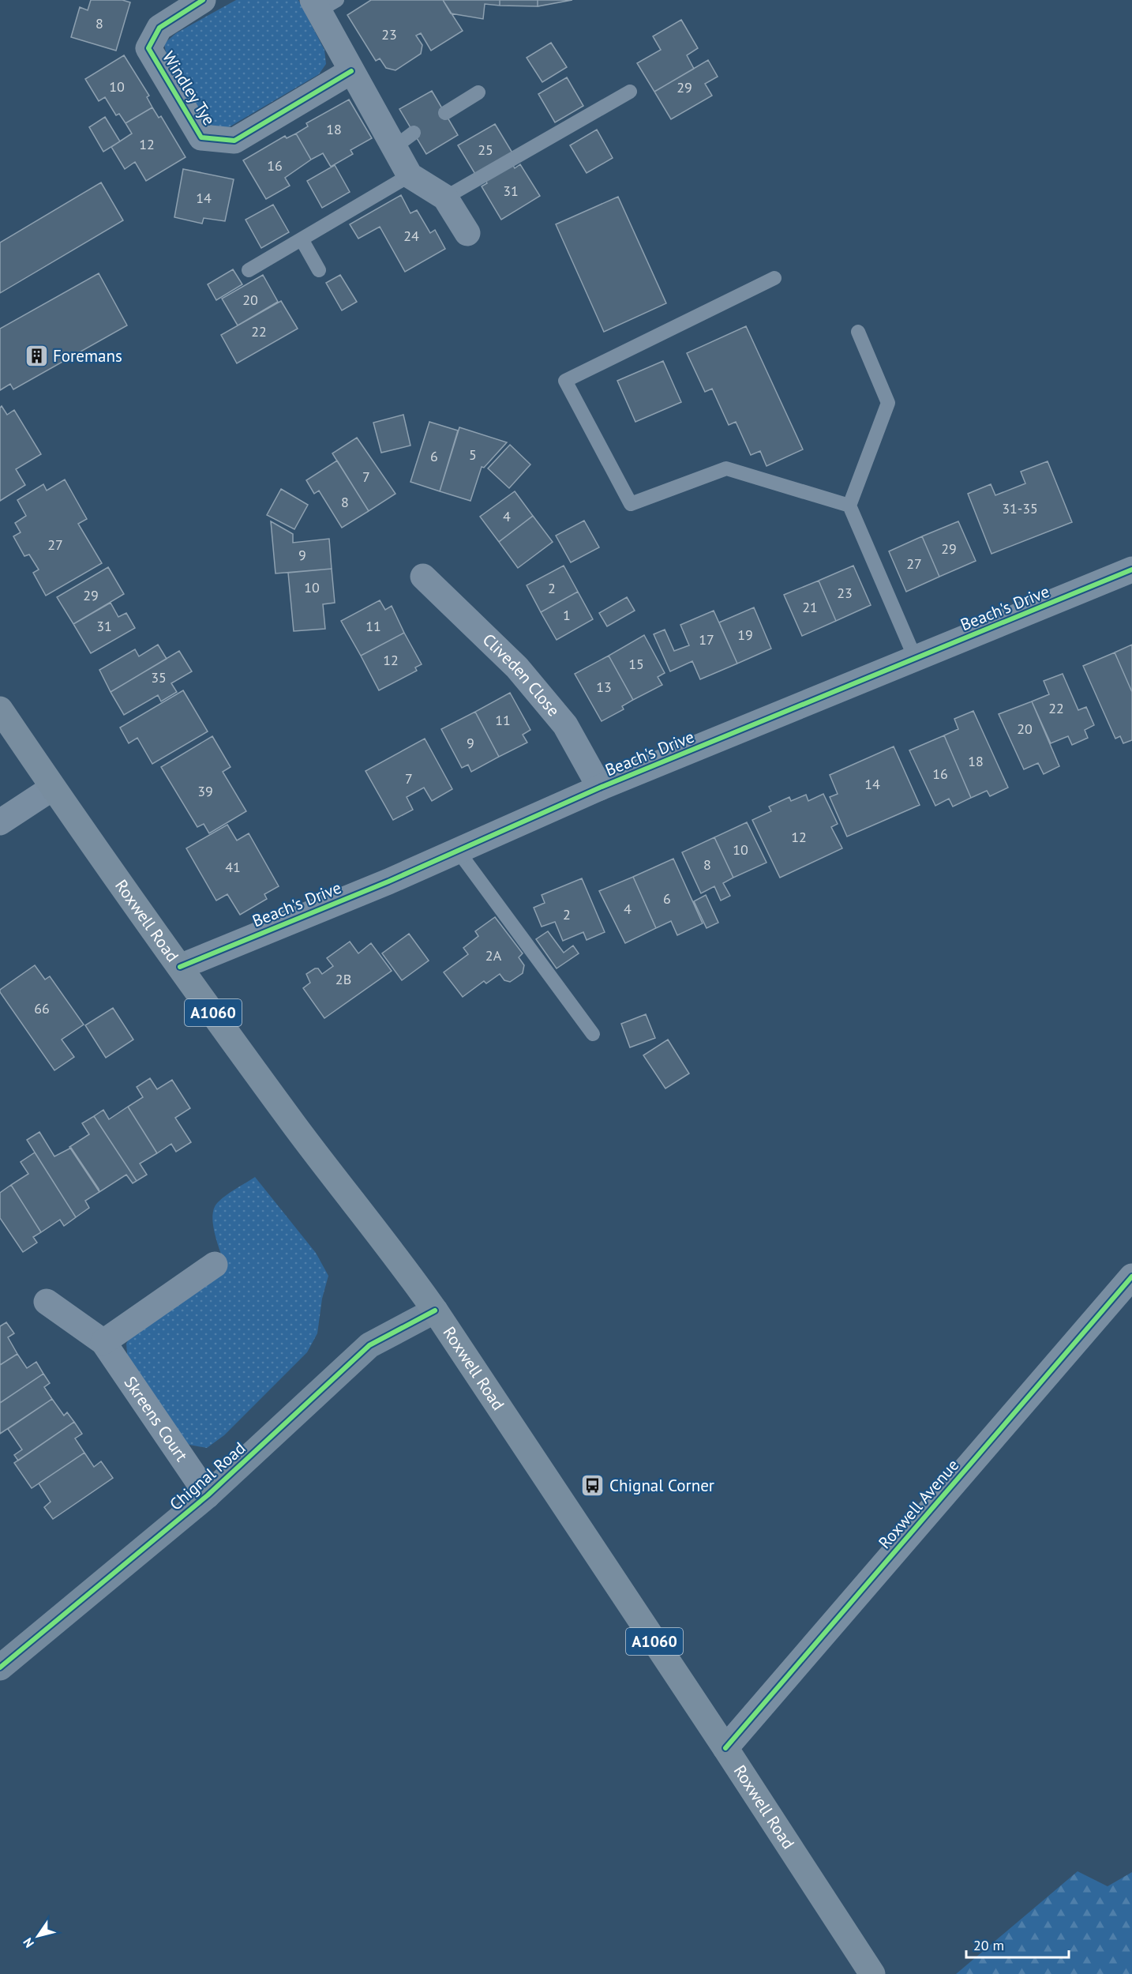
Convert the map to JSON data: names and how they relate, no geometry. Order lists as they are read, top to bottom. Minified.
{"streets":{"main road":["Roxwell Road","A1060"],"street":["Windley Tye","Beach's Drive","Cliveden Close","Skreens Court","Chignal Road","Roxwell Avenue"]},"crossings":[["Beach's Drive","Cliveden Close"],["Beach's Drive","Roxwell Road"],["Roxwell Road","Chignal Road"],["Roxwell Road","Roxwell Avenue"],["Skreens Court","Chignal Road"]],"places":{"building":["Foremans"],"bus stop":["Chignal Corner"]},"house_numbers":["8","23","10","29","18","12","25","16","31","14","24","20","22","5","6","7","8","31-35","4","27","29","9","27","10","2","23","29","21","1","31","11","19","17","12","15","35","13","22","11","20","9","18","16","7","14","39","12","10","8","41","6","4","2","2A","2B","66"],"scale_bar":"20 m","north":"bottom left"}
